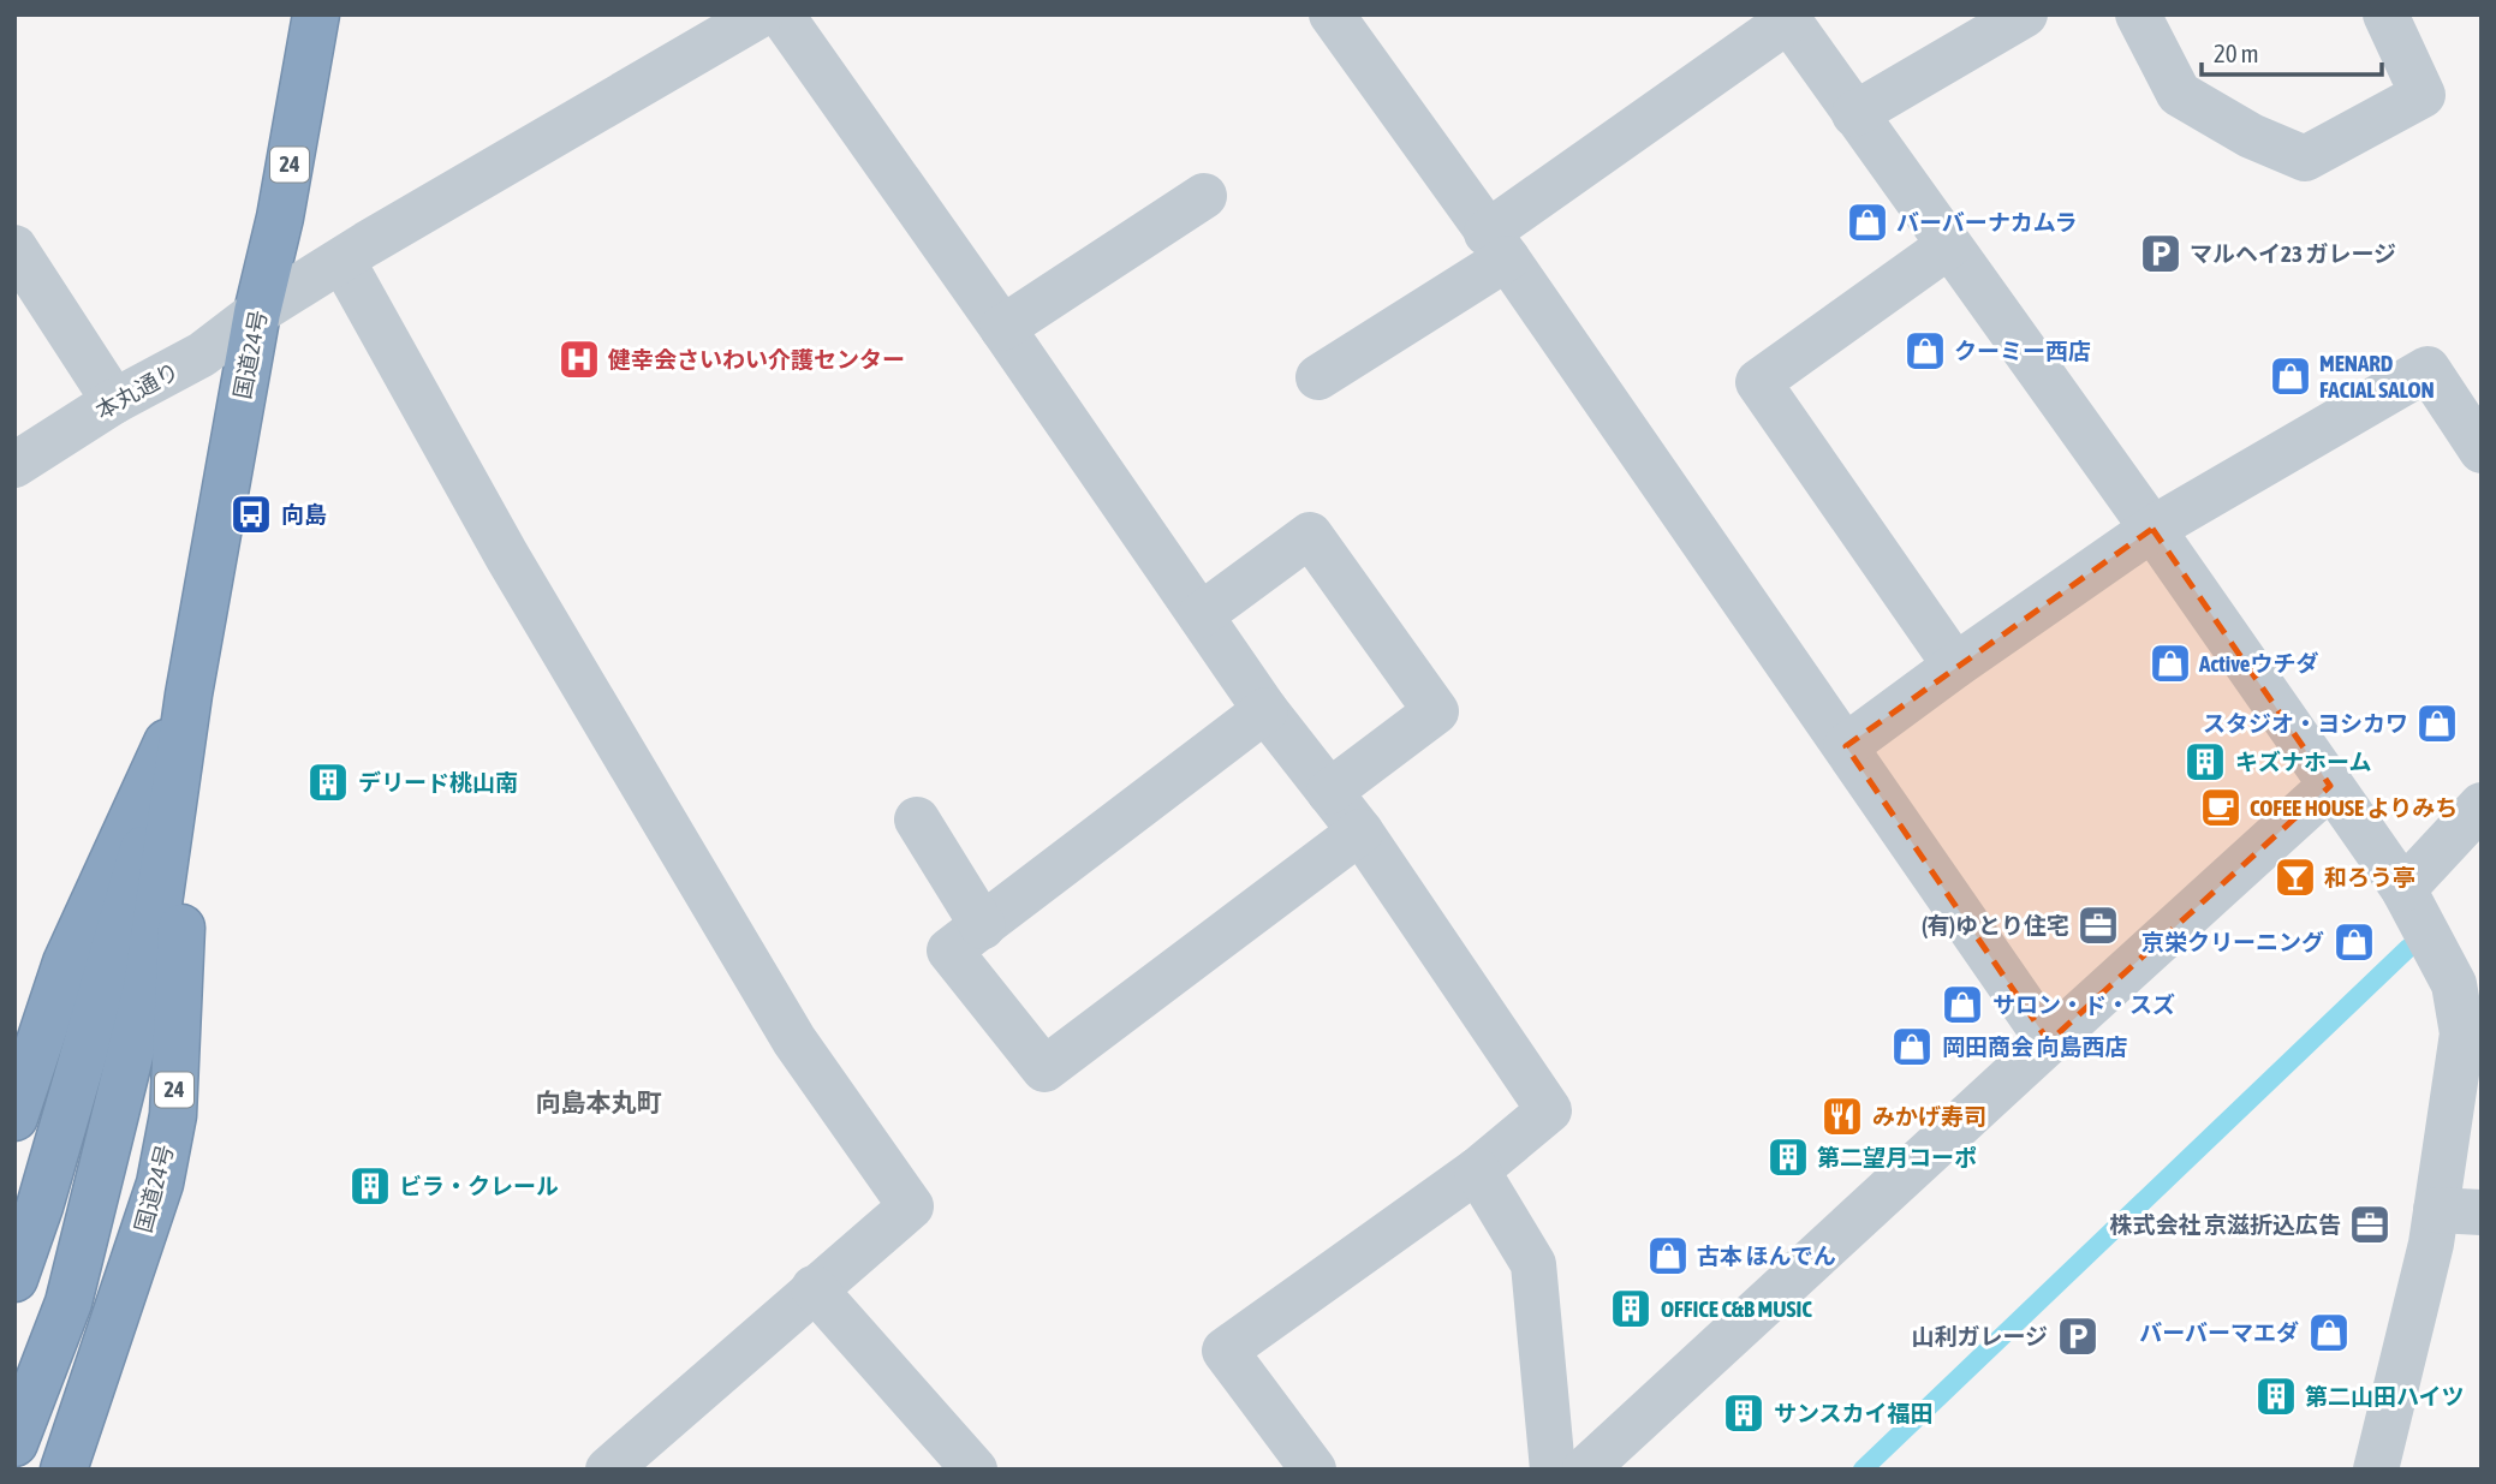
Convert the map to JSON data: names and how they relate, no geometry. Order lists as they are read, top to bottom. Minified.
{"streets":{"highway":["24","国道24号"],"street":["本丸通り"]},"crossings":[["国道24号","本丸通り"]],"districts":["向島本丸町"],"places":{"shop":["バーバーナカムラ","クーミー西店","MENARD FACIAL SALON","Activeウチダ","スタジオ・ヨシカワ","京栄クリーニング","サロン・ド・スズ","岡田商会 向島西店","古本 ほんでん","バーバーマエダ"],"parking":["マルヘイ23 ガレージ","山利ガレージ"],"hospital":["健幸会さいわい介護センター"],"bus stop":["向島"],"building":["キズナホーム","デリード桃山南","第二望月コーポ","ビラ・クレール","OFFICE C&B MUSIC","第二山田ハイツ","サンスカイ福田"],"cafe":["COFEE HOUSE よりみち"],"bar":["和ろう亭"],"office":["(有)ゆとり住宅","株式会社 京滋折込広告"],"restaurant":["みかげ寿司"]},"scale_bar":"20 m"}
